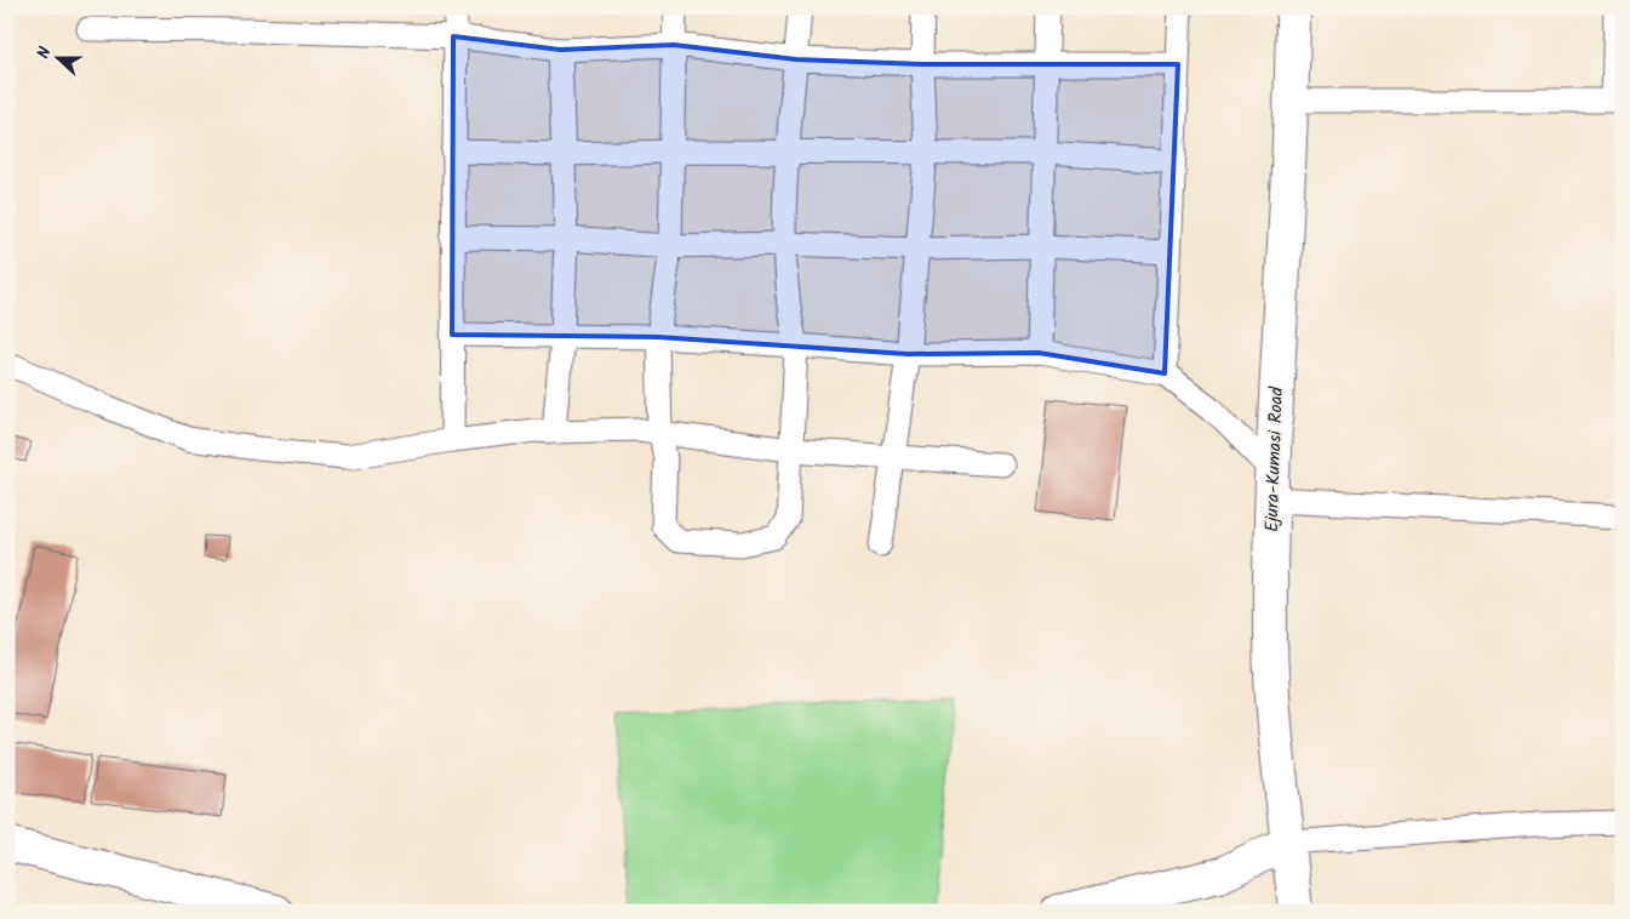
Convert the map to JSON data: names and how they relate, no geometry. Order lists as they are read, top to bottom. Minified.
{"streets":{"main road":["Ejura-Kumasi Road"]},"north":"left"}
